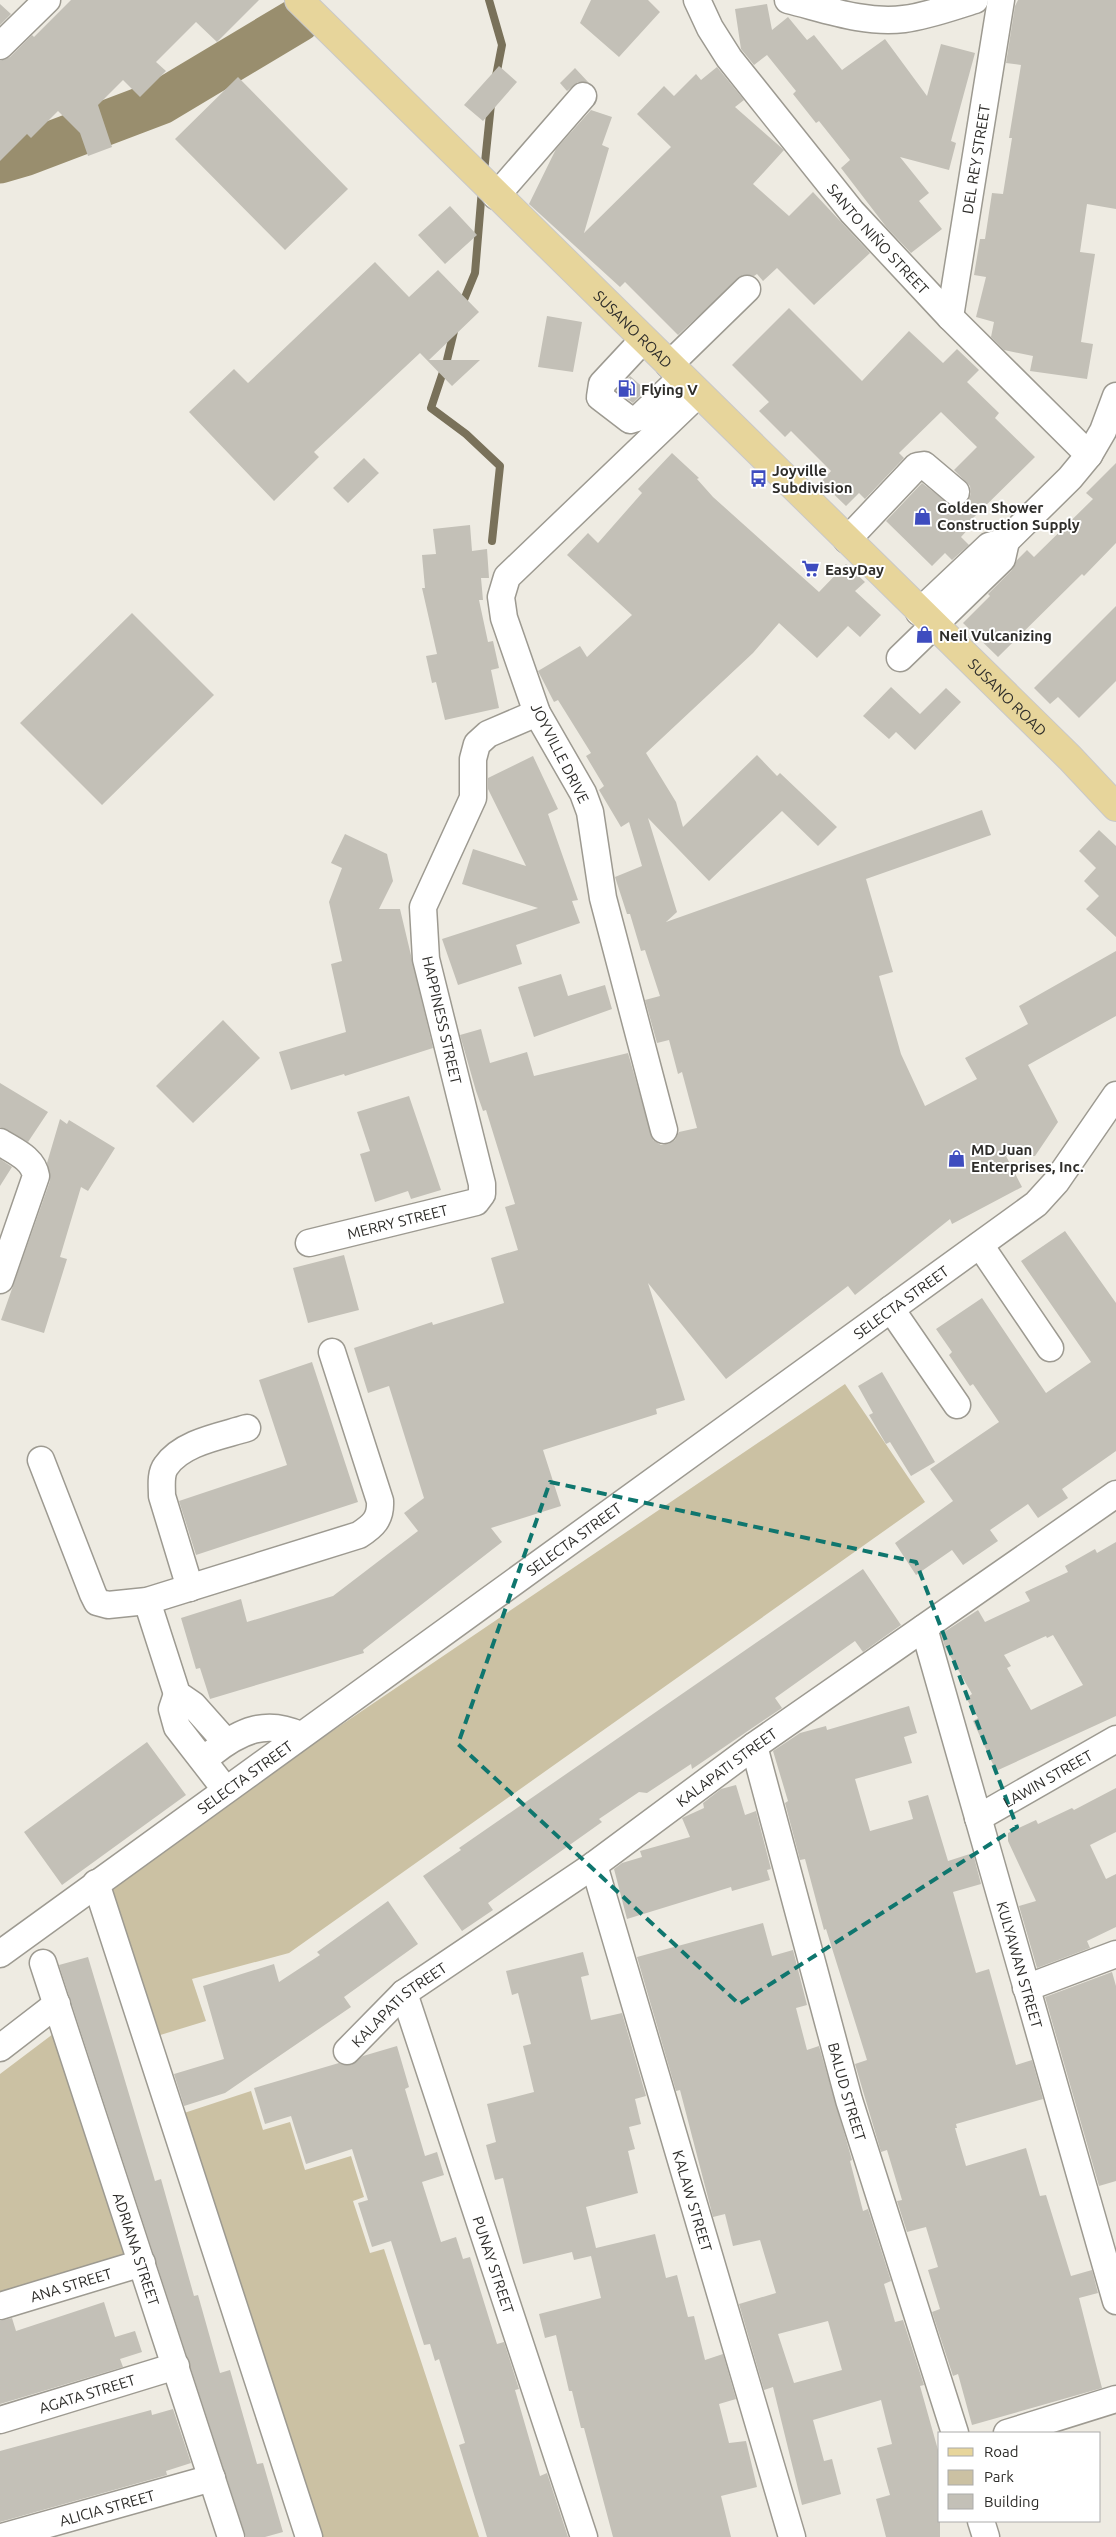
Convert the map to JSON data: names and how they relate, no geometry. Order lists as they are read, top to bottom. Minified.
{"streets":{"main road":["SUSANO ROAD"],"street":["DEL REY STREET","SANTO NIÑO STREET","JOYVILLE DRIVE","HAPPINESS STREET","MERRY STREET","SELECTA STREET","KALAPATI STREET","LAWIN STREET","KULYAWAN STREET","BALUD STREET","KALAW STREET","ADRIANA STREET","PUNAY STREET","ANA STREET","AGATA STREET","ALICIA STREET"]},"crossings":[["DEL REY STREET","SANTO NIÑO STREET"],["SUSANO ROAD","JOYVILLE DRIVE"],["JOYVILLE DRIVE","HAPPINESS STREET"],["HAPPINESS STREET","MERRY STREET"],["KALAPATI STREET","KULYAWAN STREET"],["KALAPATI STREET","BALUD STREET"],["KALAPATI STREET","KALAW STREET"],["KALAPATI STREET","PUNAY STREET"],["LAWIN STREET","KULYAWAN STREET"],["ADRIANA STREET","ANA STREET"],["ADRIANA STREET","AGATA STREET"],["ADRIANA STREET","ALICIA STREET"]],"places":{"fuel station":["Flying V"],"bus stop":["Joyville Subdivision"],"shop":["Golden Shower Construction Supply","Neil Vulcanizing","MD Juan Enterprises, Inc."],"supermarket":["EasyDay"]},"legend":["Road","Park","Building"]}
